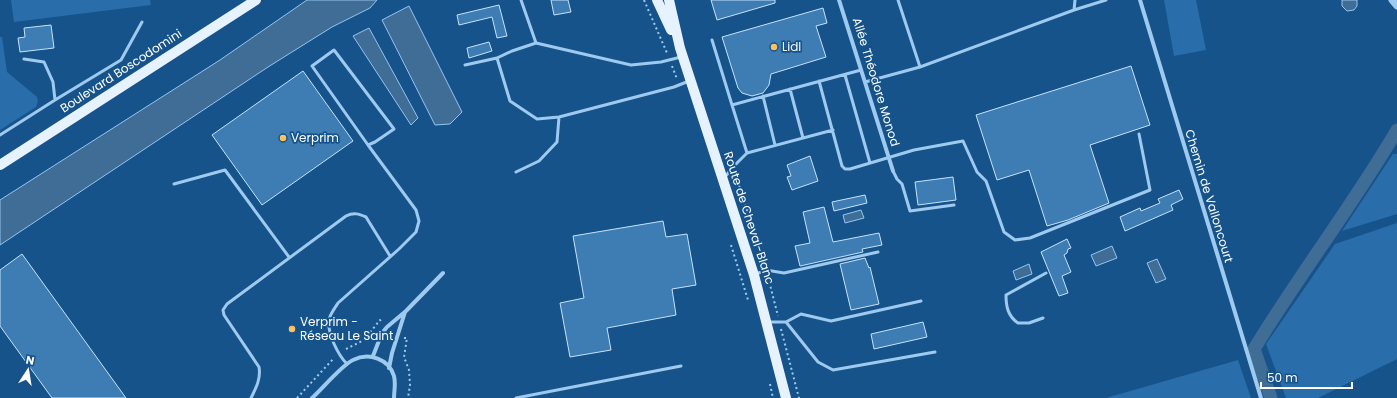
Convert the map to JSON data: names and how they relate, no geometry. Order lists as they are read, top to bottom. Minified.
{"streets":{"main road":["Boulevard Boscodomini","Route de Cheval-Blanc"],"street":["Allée Théodore Monod","Chemin de Valloncourt"]},"places":["Lidl","Verprim","Verprim - Réseau Le Saint"],"scale_bar":"50 m","north":"top"}
